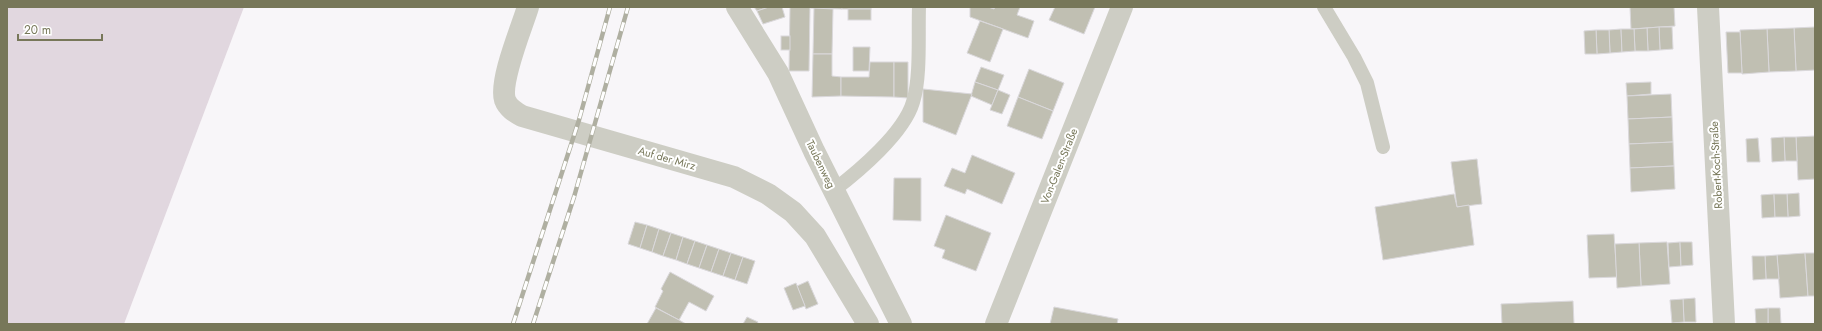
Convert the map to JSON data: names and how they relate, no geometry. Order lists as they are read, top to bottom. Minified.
{"streets":{"street":["Auf der Mirz","Taubenweg","Robert-Koch-Straße","Von-Galen-Straße"]},"scale_bar":"20 m"}
